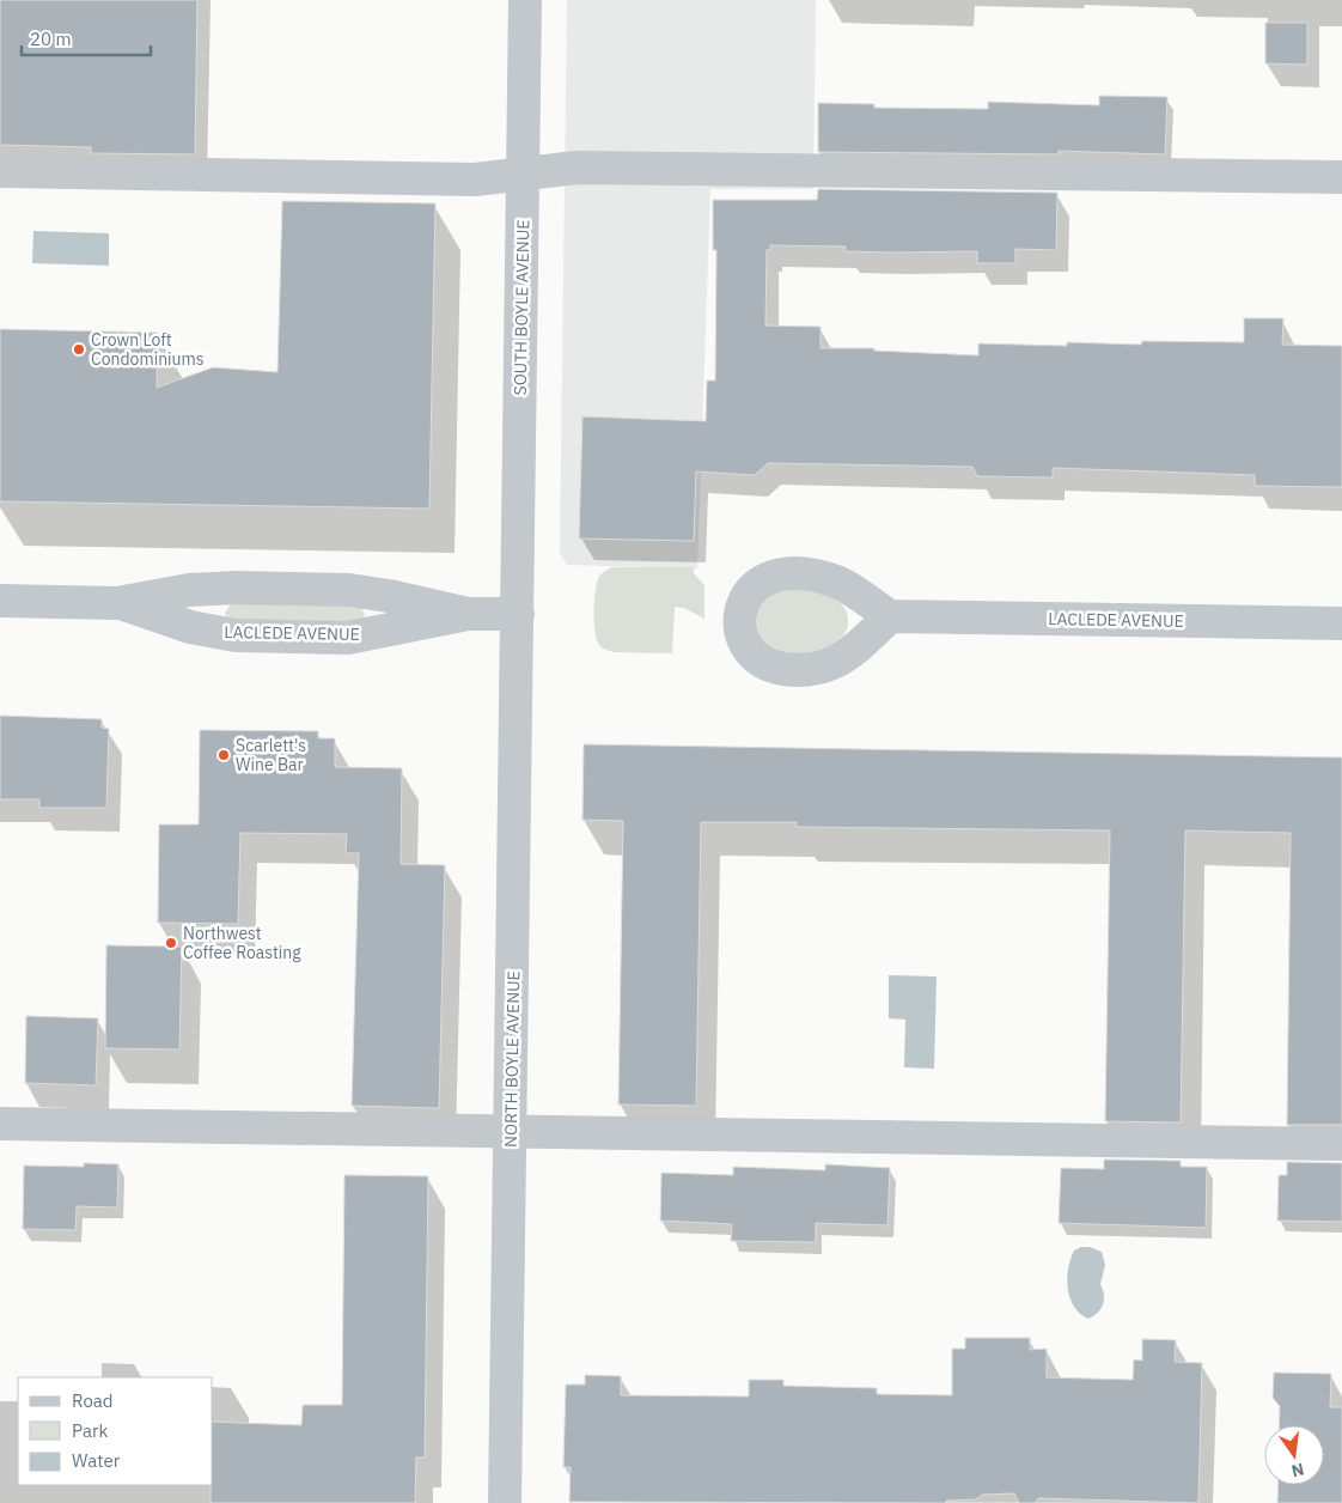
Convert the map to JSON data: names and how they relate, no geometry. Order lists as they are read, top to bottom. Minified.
{"streets":{"street":["SOUTH BOYLE AVENUE","LACLEDE AVENUE","NORTH BOYLE AVENUE"]},"crossings":[["SOUTH BOYLE AVENUE","LACLEDE AVENUE"],["SOUTH BOYLE AVENUE","NORTH BOYLE AVENUE"],["LACLEDE AVENUE","NORTH BOYLE AVENUE"]],"places":["Crown Loft Condominiums","Scarlett's Wine Bar","Northwest Coffee Roasting"],"legend":["Road","Park","Water"],"scale_bar":"20 m","north":"bottom"}
